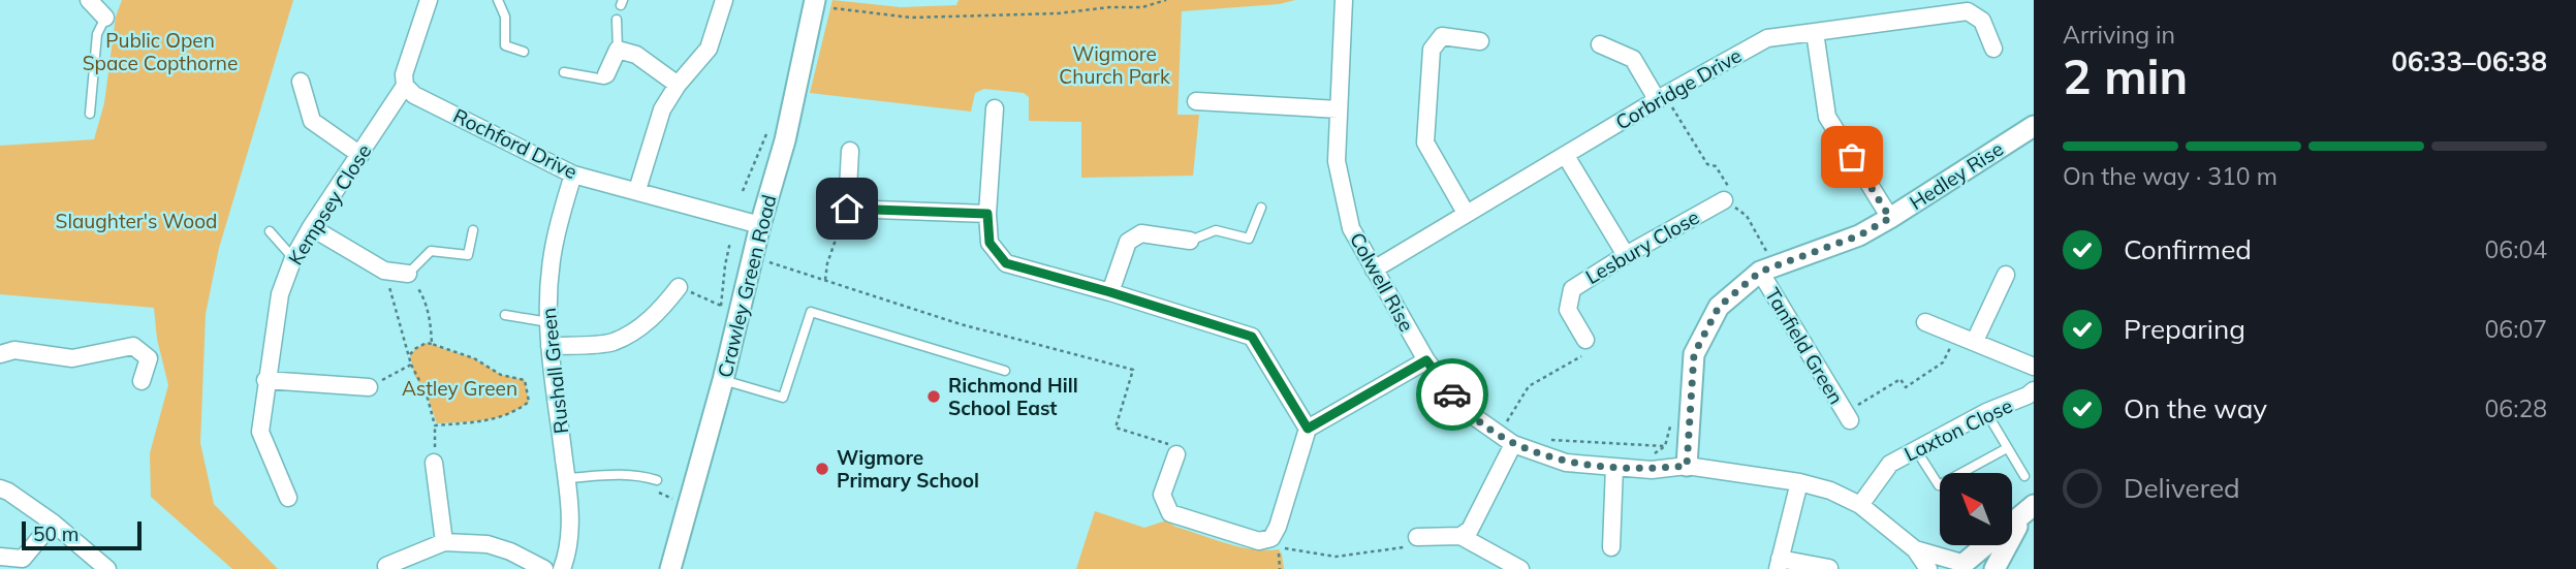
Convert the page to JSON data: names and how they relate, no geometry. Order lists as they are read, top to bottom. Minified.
{"streets":{"street":["Corbridge Drive","Rochford Drive","Hedley Rise","Kempsey Close","Lesbury Close","Colwell Rise","Crawley Green Road","Tanfield Green","Rushall Green","Laxton Close"]},"crossings":[["Corbridge Drive","Colwell Rise"],["Rochford Drive","Kempsey Close"],["Rochford Drive","Crawley Green Road"],["Rochford Drive","Rushall Green"],["Hedley Rise","Colwell Rise"],["Hedley Rise","Tanfield Green"],["Colwell Rise","Laxton Close"]],"parks":["Public Open Space Copthorne","Wigmore Church Park","Slaughter's Wood","Astley Green"],"places":["Richmond Hill School East","Wigmore Primary School"],"scale_bar":"50 m","north":"top left","page":{"heading":["2 min","Arriving in","06:33–06:38"],"bar":"On the way · 310 m","list":[["Confirmed","06:04"],["Preparing","06:07"],["On the way","06:28"],"Delivered"],"scale":"50 m"}}
